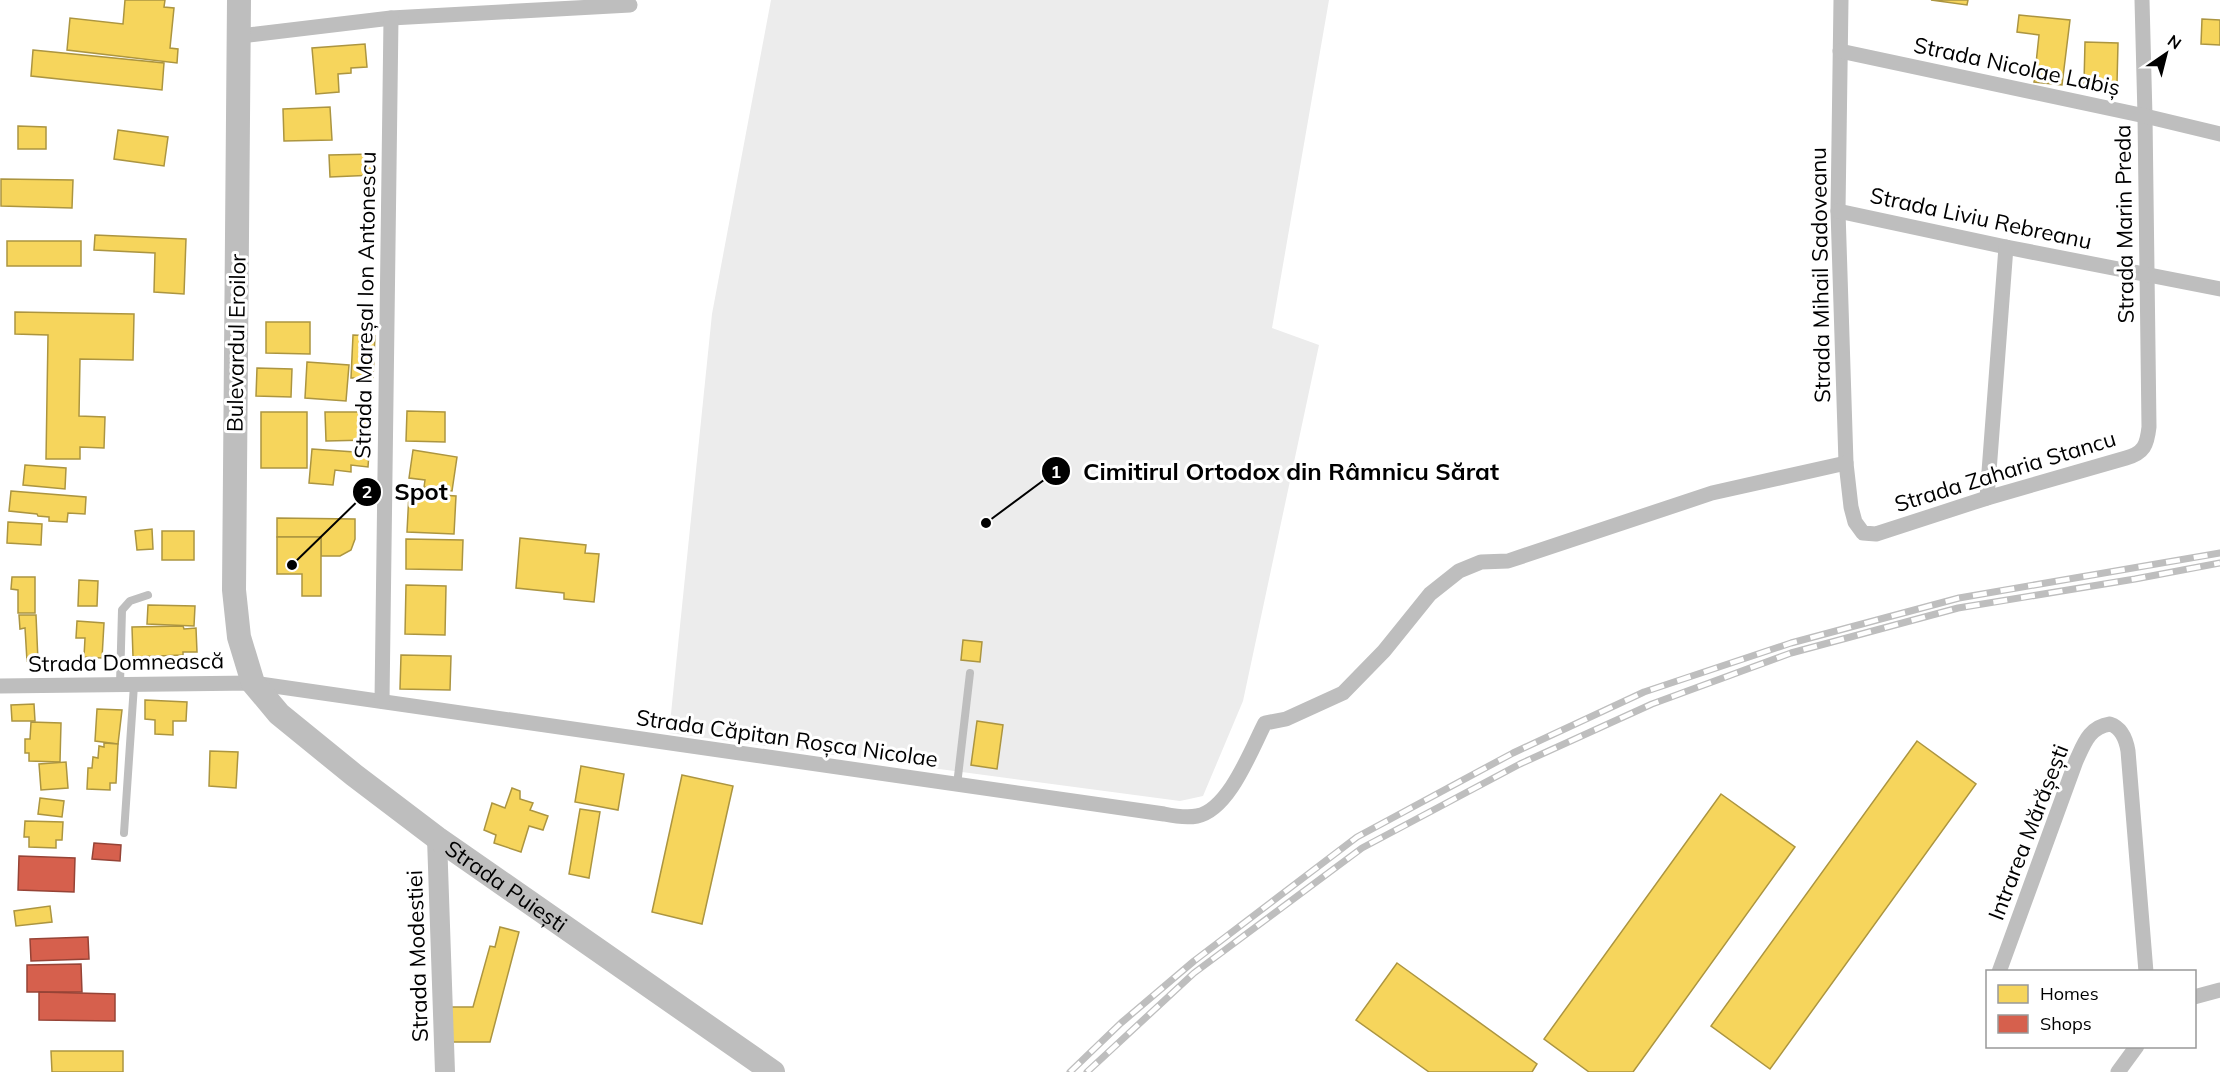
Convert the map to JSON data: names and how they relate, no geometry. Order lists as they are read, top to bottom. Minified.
{"streets":{"main road":["Bulevardul Eroilor","Strada Puiești"],"street":["Strada Nicolae Labiș","Strada Liviu Rebreanu","Strada Marin Preda","Strada Mihail Sadoveanu","Strada Mareșal Ion Antonescu","Strada Zaharia Stancu","Strada Domnească","Strada Căpitan Roșca Nicolae","Intrarea Mărășești","Strada Modestiei"]},"crossings":[["Strada Nicolae Labiș","Strada Marin Preda"],["Strada Nicolae Labiș","Strada Mihail Sadoveanu"],["Strada Liviu Rebreanu","Strada Marin Preda"],["Strada Liviu Rebreanu","Strada Mihail Sadoveanu"],["Strada Marin Preda","Strada Zaharia Stancu"],["Strada Mihail Sadoveanu","Strada Zaharia Stancu"],["Strada Mihail Sadoveanu","Strada Căpitan Roșca Nicolae"],["Strada Mareșal Ion Antonescu","Strada Căpitan Roșca Nicolae"],["Bulevardul Eroilor","Strada Domnească"],["Bulevardul Eroilor","Strada Căpitan Roșca Nicolae"],["Bulevardul Eroilor","Strada Puiești"],["Strada Domnească","Strada Căpitan Roșca Nicolae"],["Strada Domnească","Strada Puiești"],["Strada Căpitan Roșca Nicolae","Strada Puiești"],["Strada Puiești","Strada Modestiei"]],"places":["Cimitirul Ortodox din Râmnicu Sărat","Spot"],"legend":["Homes","Shops"],"north":"top right"}
